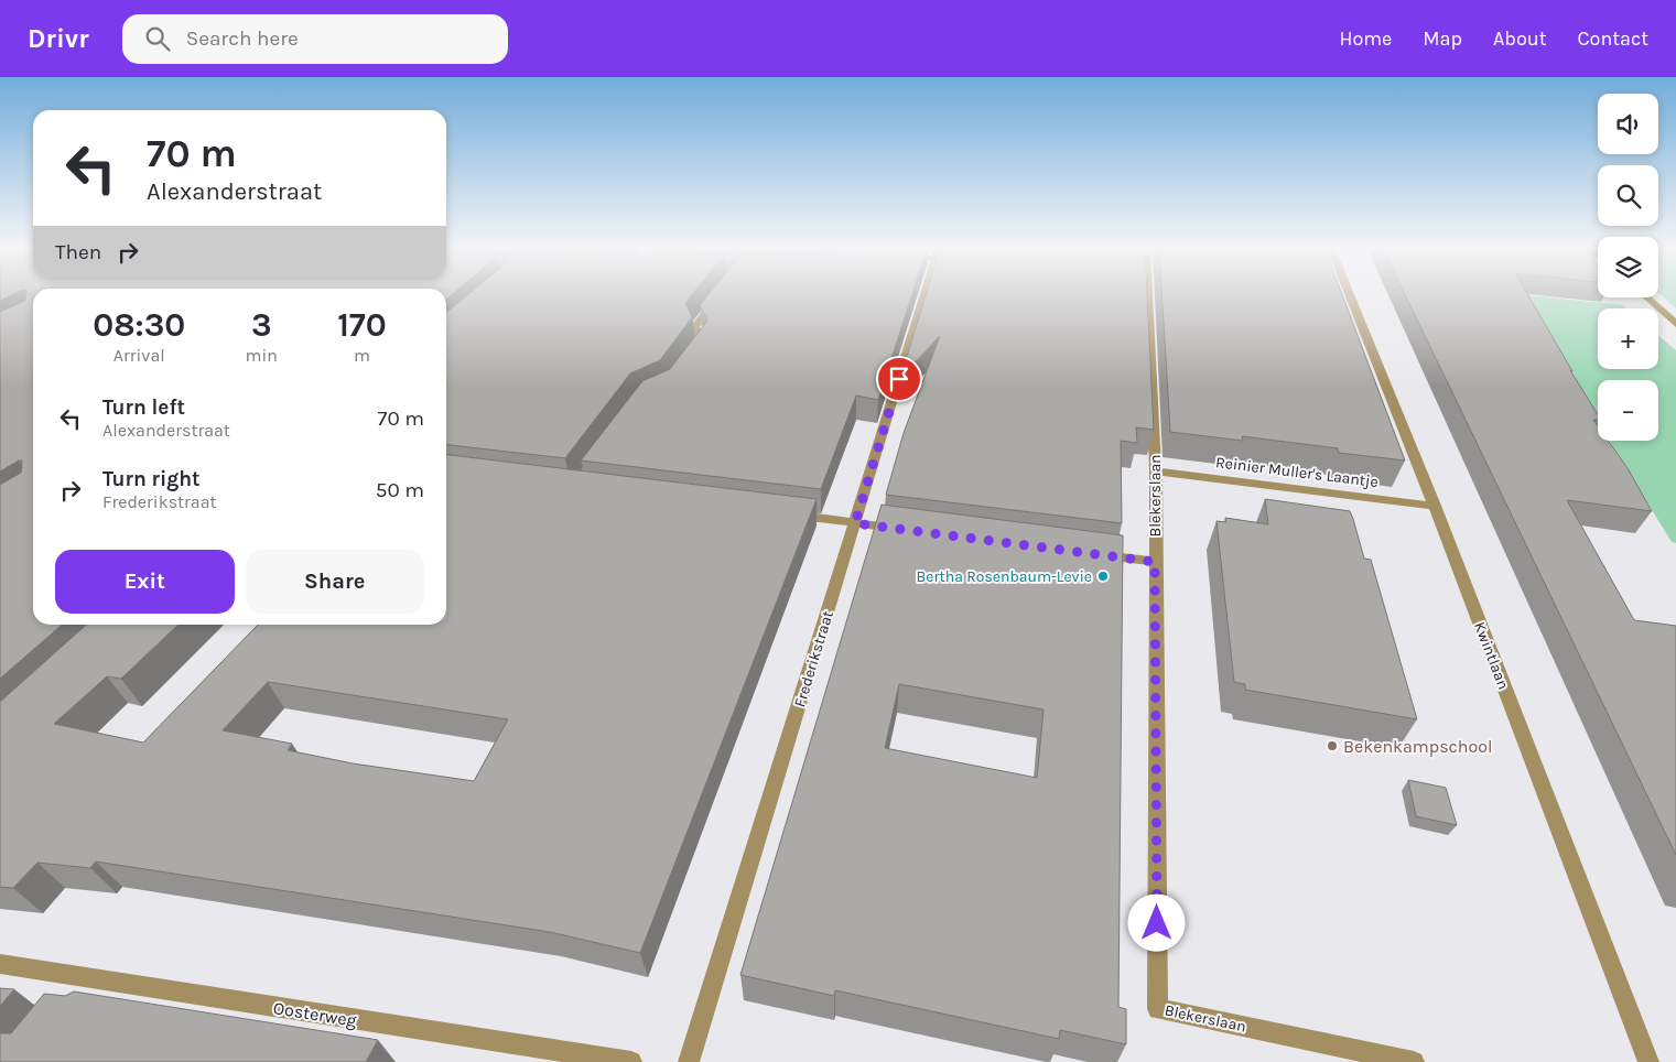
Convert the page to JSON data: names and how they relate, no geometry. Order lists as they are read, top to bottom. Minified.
{"streets":{"street":["Reinier Muller's Laantje","Blekerslaan","Kwintlaan","Frederikstraat","Oosterweg"]},"crossings":[["Reinier Muller's Laantje","Blekerslaan"],["Reinier Muller's Laantje","Kwintlaan"]],"places":["Bertha Rosenbaum-Levie","Bekenkampschool"],"page":{"header":"Drivr","search":"Search here","nav":["Home","Map","About","Contact"],"map_buttons":["+","−"],"turn":["70 m","Alexanderstraat"],"then":"Then","eta":["08:30","Arrival","3","min","170","m"],"list":[{"name":"Turn left","note":"Alexanderstraat","value":"70 m"},{"name":"Turn right","note":"Frederikstraat","value":"50 m"}],"buttons":["Exit","Share"]}}
